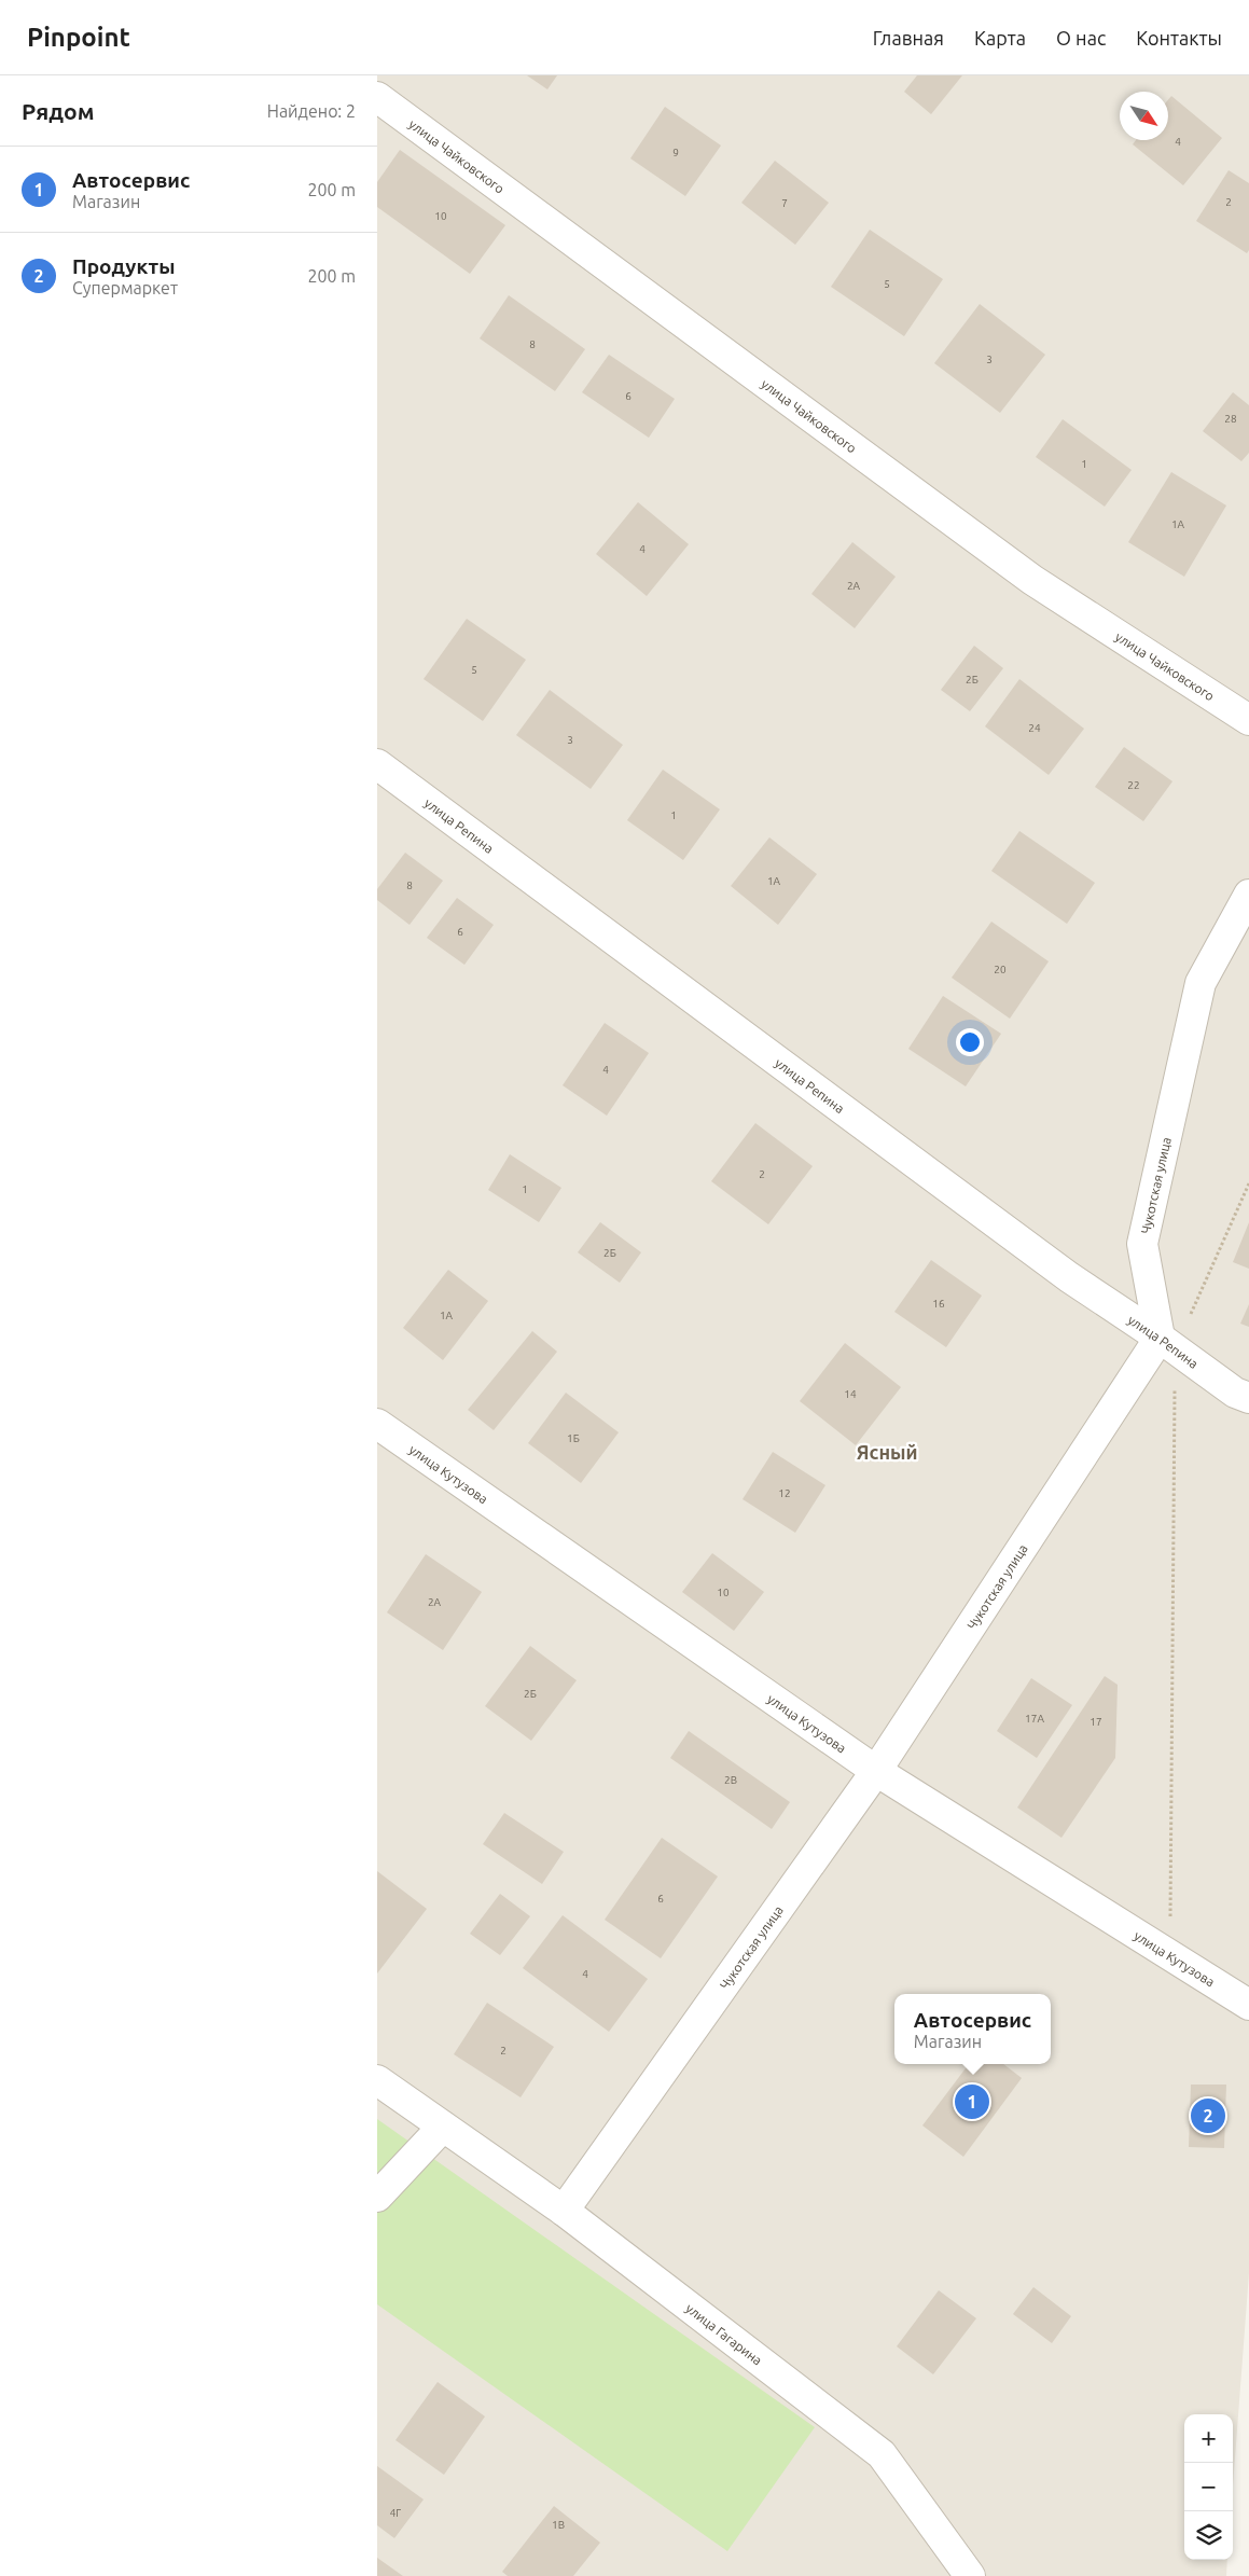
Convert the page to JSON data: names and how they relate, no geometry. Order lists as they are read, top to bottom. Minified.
{"streets":{"street":["улица Чайковского","улица Репина","Чукотская улица","улица Кутузова","улица Гагарина"]},"crossings":[["улица Репина","Чукотская улица"],["Чукотская улица","улица Кутузова"],["Чукотская улица","улица Гагарина"]],"districts":["Ясный"],"house_numbers":["4","9","2","7","10","5","8","3","6","28","1","1А","4","2А","5","2Б","24","3","22","1","1А","8","6","20","4","2","1","2Б","16","1А","14","1Б","12","10","2А","2Б","17А","17","2В","6","4","2","4Г","1В"],"north":"bottom right","page":{"header":"Pinpoint","nav":["Главная","Карта","О нас","Контакты"],"heading":["Рядом","Найдено: 2"],"list":[{"mark":"1","name":"Автосервис","note":"Магазин","value":"200 m"},{"mark":"2","name":"Продукты","note":"Супермаркет","value":"200 m"}],"popup":["Автосервис","Магазин"],"pins":["1","2"],"map_buttons":["+","−"]}}
